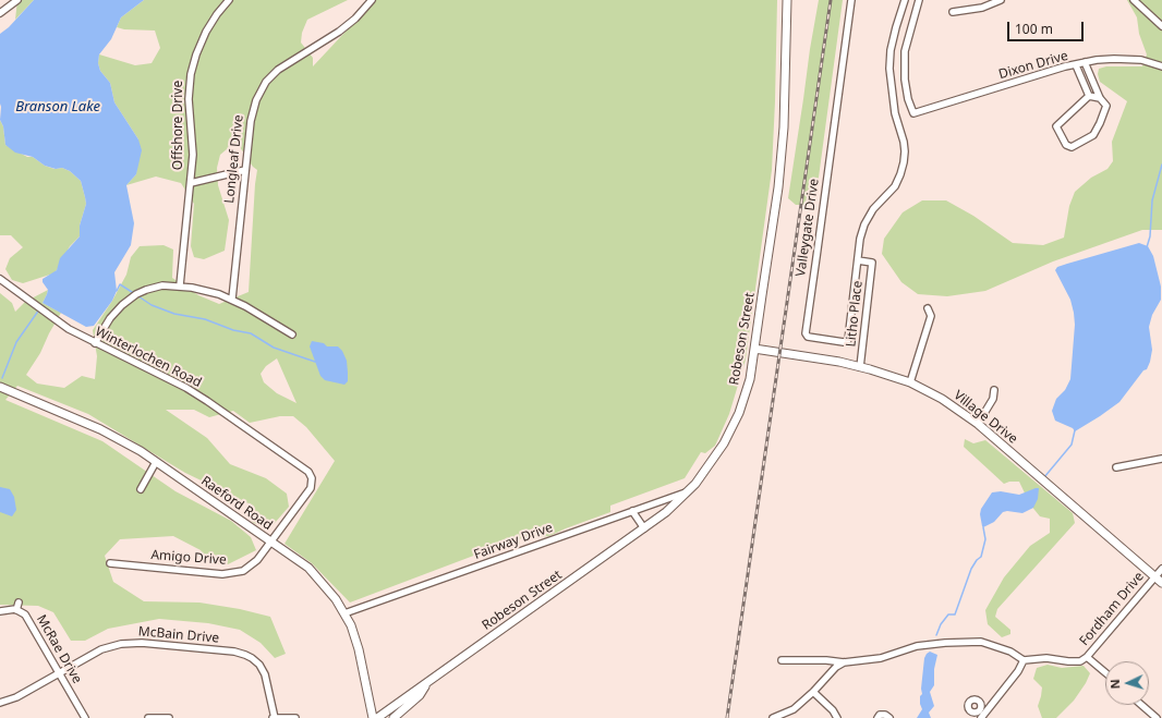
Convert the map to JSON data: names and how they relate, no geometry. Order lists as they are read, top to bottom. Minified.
{"streets":{"main road":["Robeson Street","Village Drive","Raeford Road"],"street":["Dixon Drive","Offshore Drive","Longleaf Drive","Valleygate Drive","Litho Place","Winterlochen Road","Fairway Drive","Amigo Drive","Fordham Drive","McBain Drive","McRae Drive"]},"crossings":[["Valleygate Drive","Litho Place"],["Litho Place","Village Drive"],["Robeson Street","Village Drive"],["Robeson Street","Fairway Drive"],["Winterlochen Road","Amigo Drive"],["Village Drive","Fordham Drive"],["Raeford Road","Fairway Drive"],["Raeford Road","Amigo Drive"],["McBain Drive","McRae Drive"]],"water":["Branson Lake"],"scale_bar":"100 m","north":"left"}
